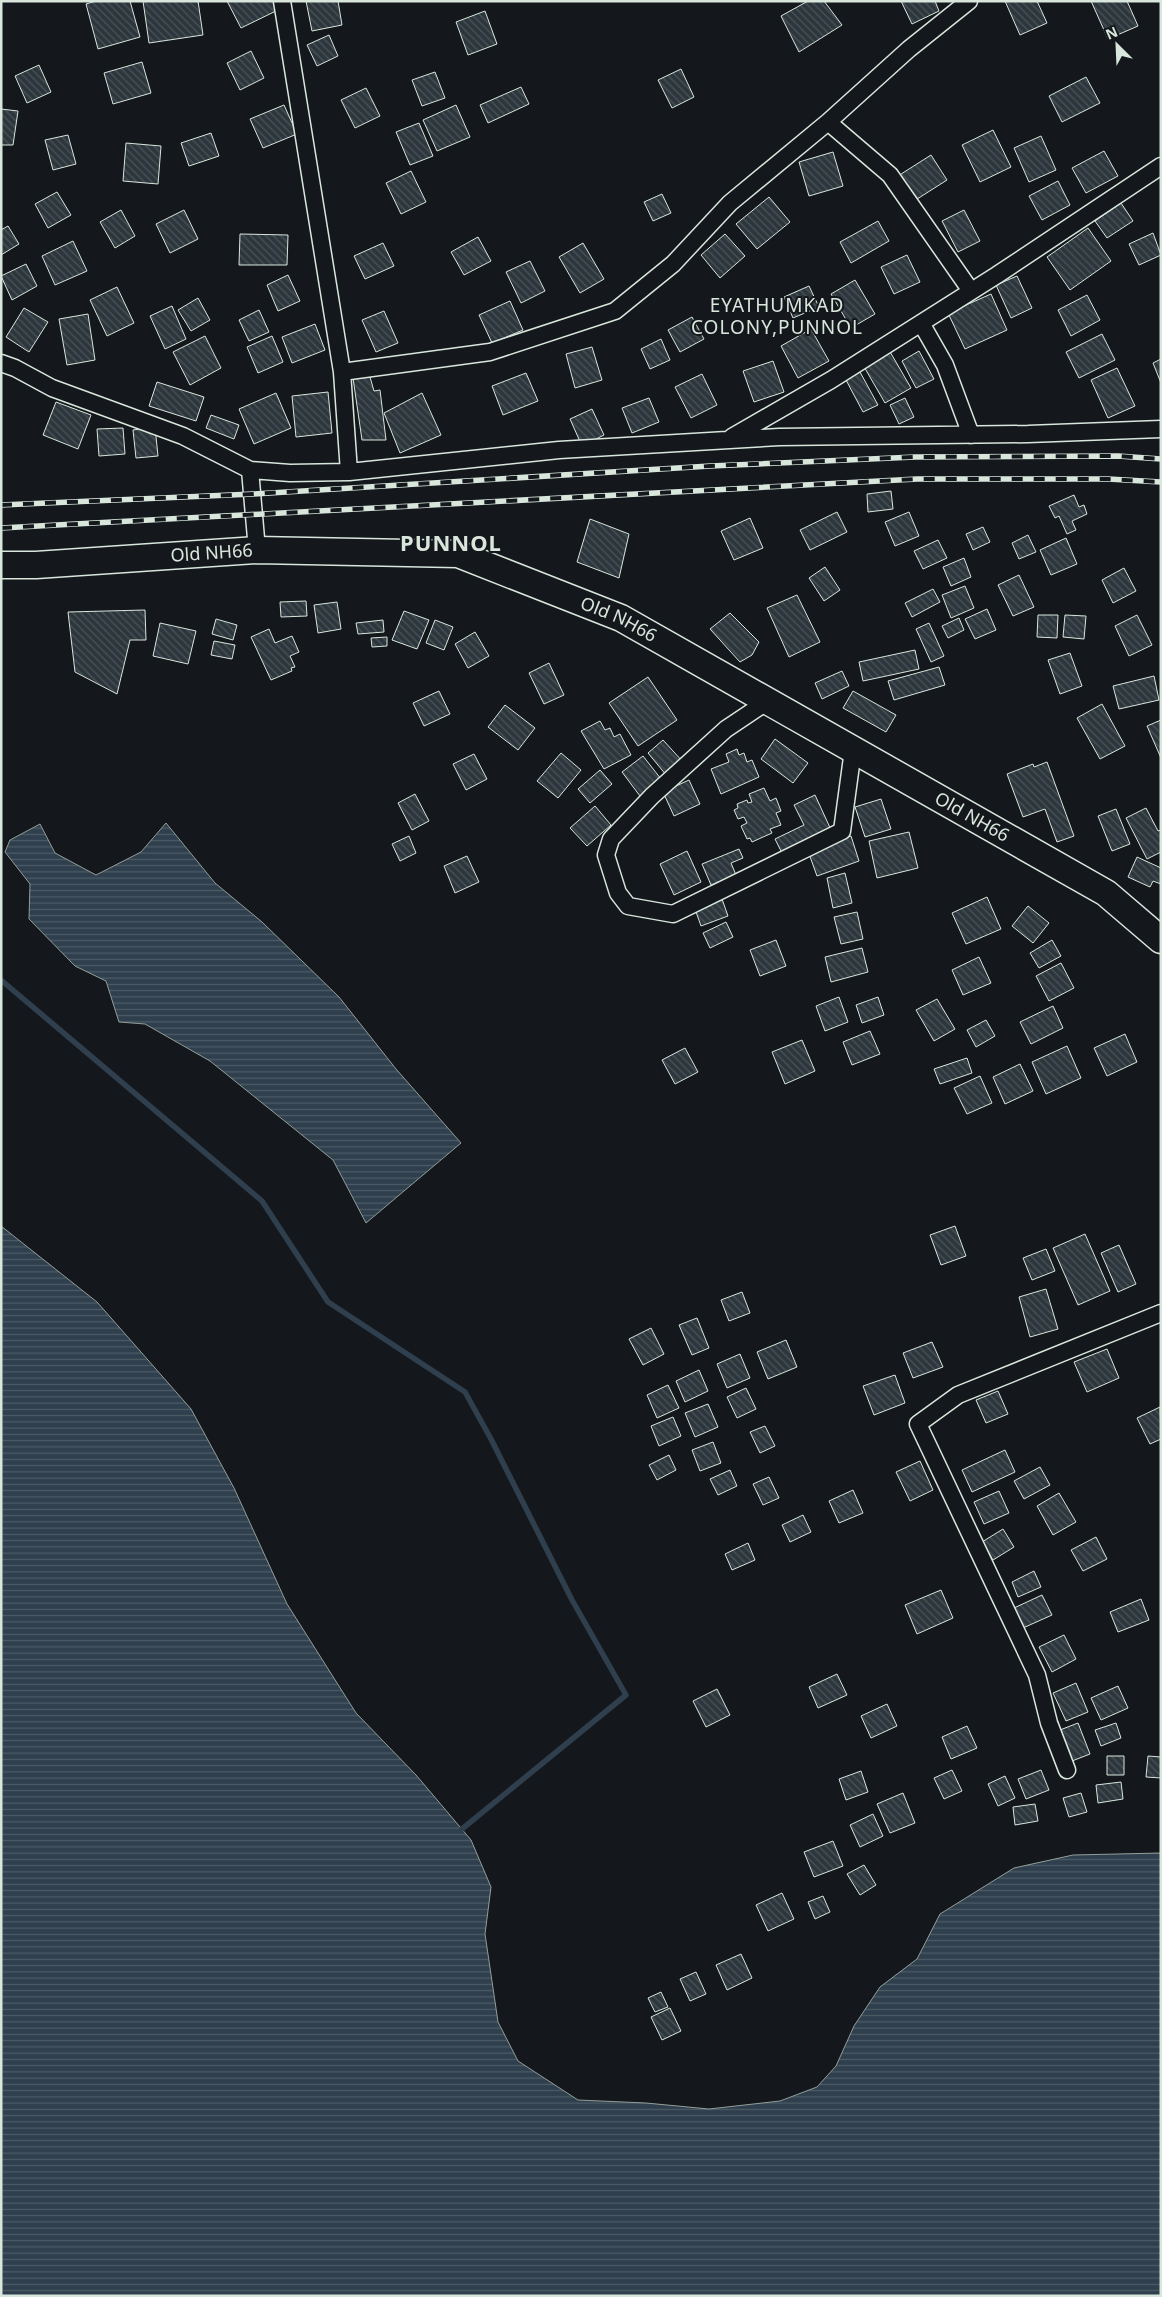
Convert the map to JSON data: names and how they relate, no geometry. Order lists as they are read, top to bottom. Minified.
{"streets":{"main road":["Old NH66"]},"districts":["EYATHUMKAD COLONY,PUNNOL","PUNNOL"],"north":"top left"}
